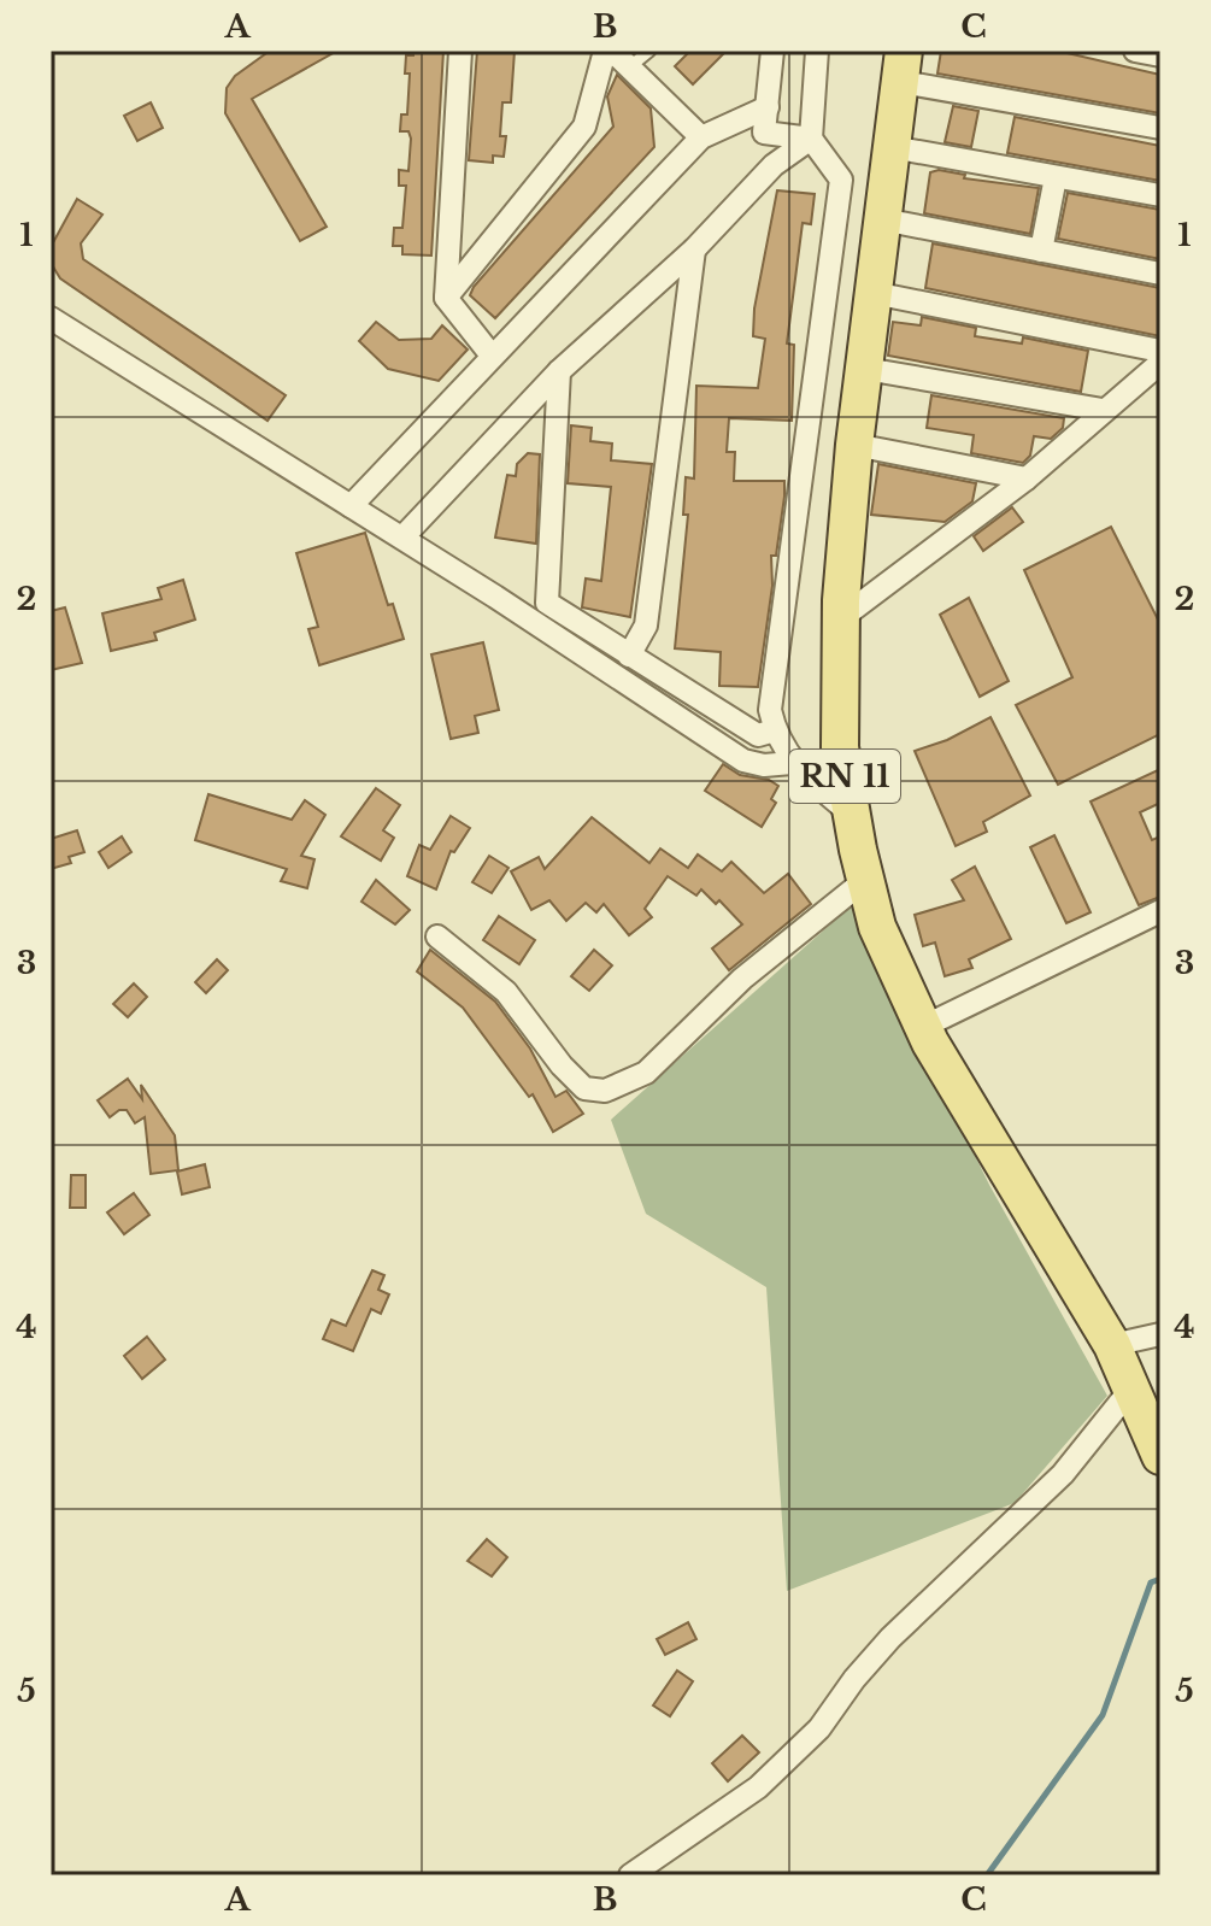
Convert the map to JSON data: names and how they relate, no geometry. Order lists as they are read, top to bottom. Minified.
{"streets":{"main road":["RN 11"]},"grid":{"columns":["A","B","C"],"rows":["1","2","3","4","5"]}}
